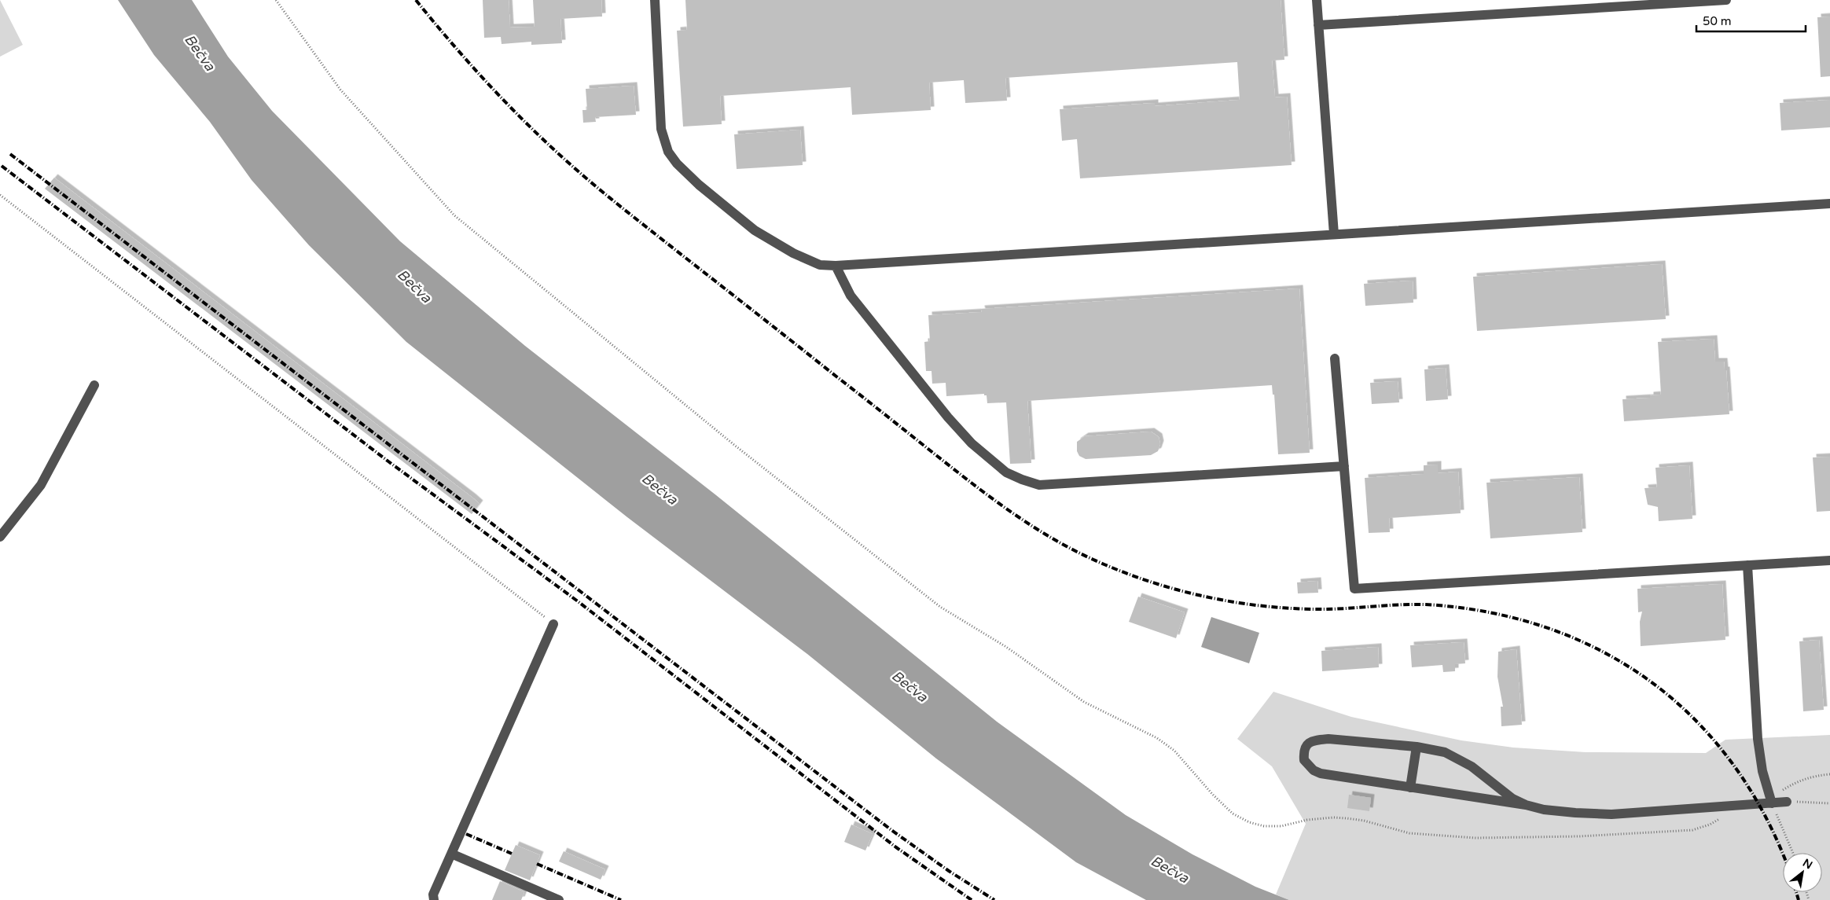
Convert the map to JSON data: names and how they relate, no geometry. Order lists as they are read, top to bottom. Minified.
{"water":["Bečva"],"scale_bar":"50 m","north":"top right"}
